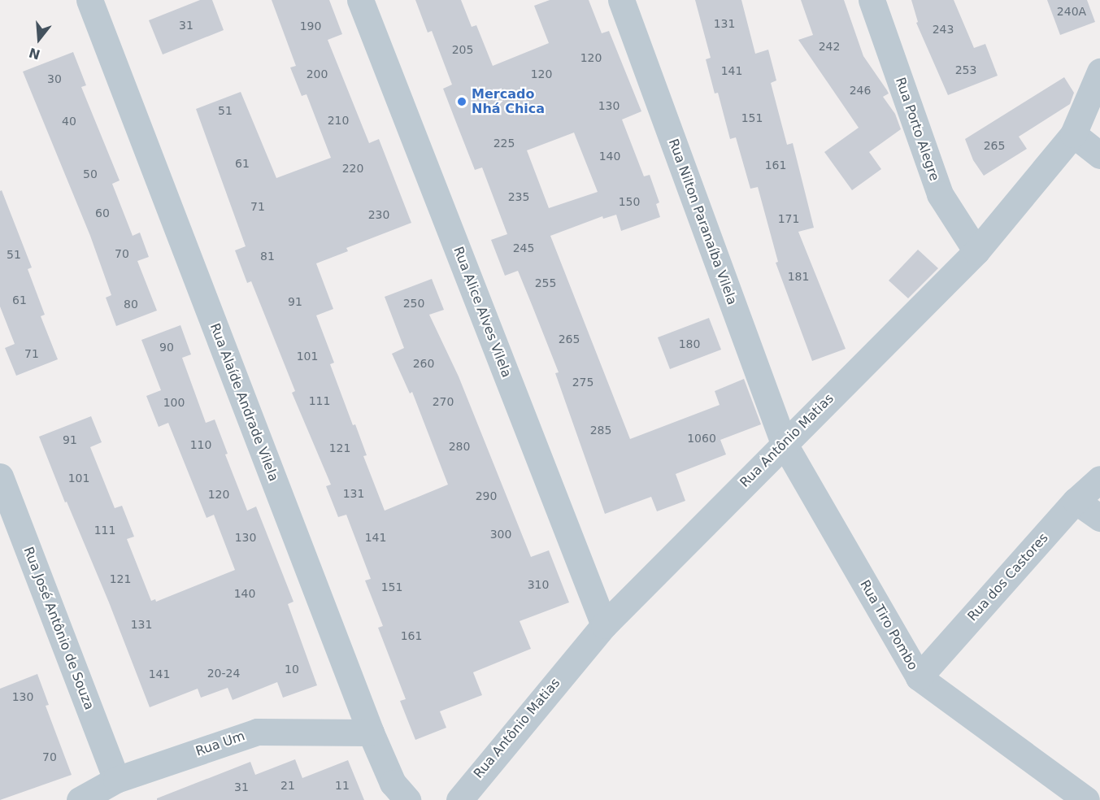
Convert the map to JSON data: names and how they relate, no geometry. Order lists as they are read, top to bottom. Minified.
{"streets":{"street":["Rua Porto Alegre","Rua Nilton Paranaíba Vilela","Rua Alice Alves Vilela","Rua Alaíde Andrade Vilela","Rua Antônio Matias","Rua dos Castores","Rua Tiro Pombo","Rua José Antônio de Souza","Rua Um"]},"crossings":[["Rua Porto Alegre","Rua Antônio Matias"],["Rua Nilton Paranaíba Vilela","Rua Antônio Matias"],["Rua Nilton Paranaíba Vilela","Rua Tiro Pombo"],["Rua Alice Alves Vilela","Rua Antônio Matias"],["Rua Alaíde Andrade Vilela","Rua Um"],["Rua Antônio Matias","Rua Tiro Pombo"],["Rua dos Castores","Rua Tiro Pombo"],["Rua José Antônio de Souza","Rua Um"]],"places":["Mercado Nhá Chica"],"house_numbers":["240A","131","31","190","243","242","205","120","253","141","200","120","30","246","130","51","151","210","40","225","265","140","61","161","220","50","235","150","71","60","230","171","245","70","51","81","181","255","61","91","250","80","265","180","90","71","101","260","275","111","270","100","285","1060","91","110","280","121","101","131","120","290","111","300","130","141","121","310","151","140","131","161","10","20-24","141","130","70","21","11","31"],"north":"bottom"}
